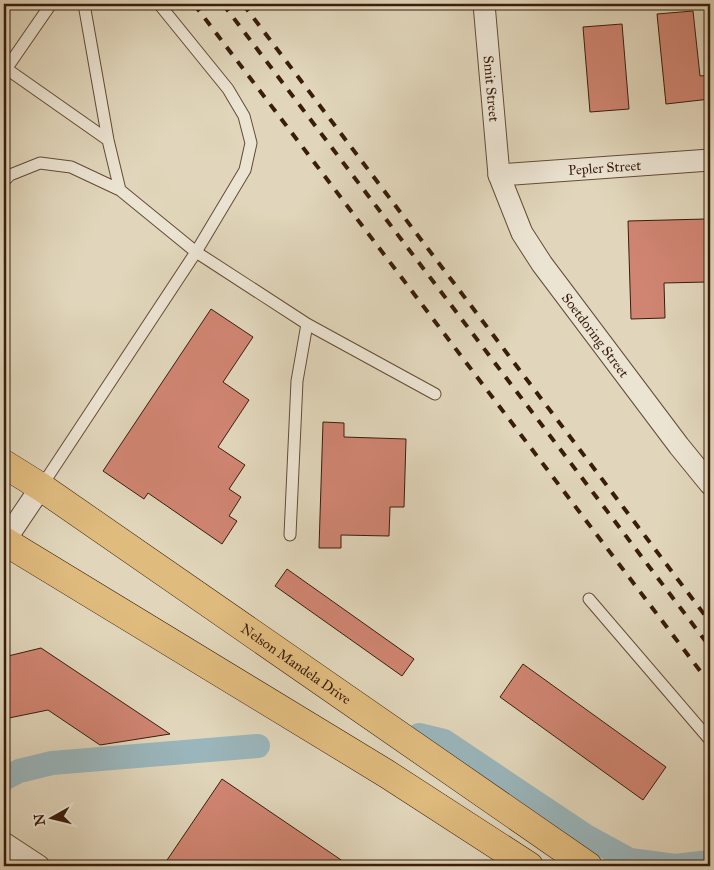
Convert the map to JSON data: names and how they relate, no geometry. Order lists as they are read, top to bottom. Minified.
{"streets":{"highway":["Nelson Mandela Drive"],"street":["Smit Street","Pepler Street","Soetdoring Street"]},"crossings":[["Smit Street","Pepler Street"],["Smit Street","Soetdoring Street"],["Pepler Street","Soetdoring Street"]],"north":"left"}
